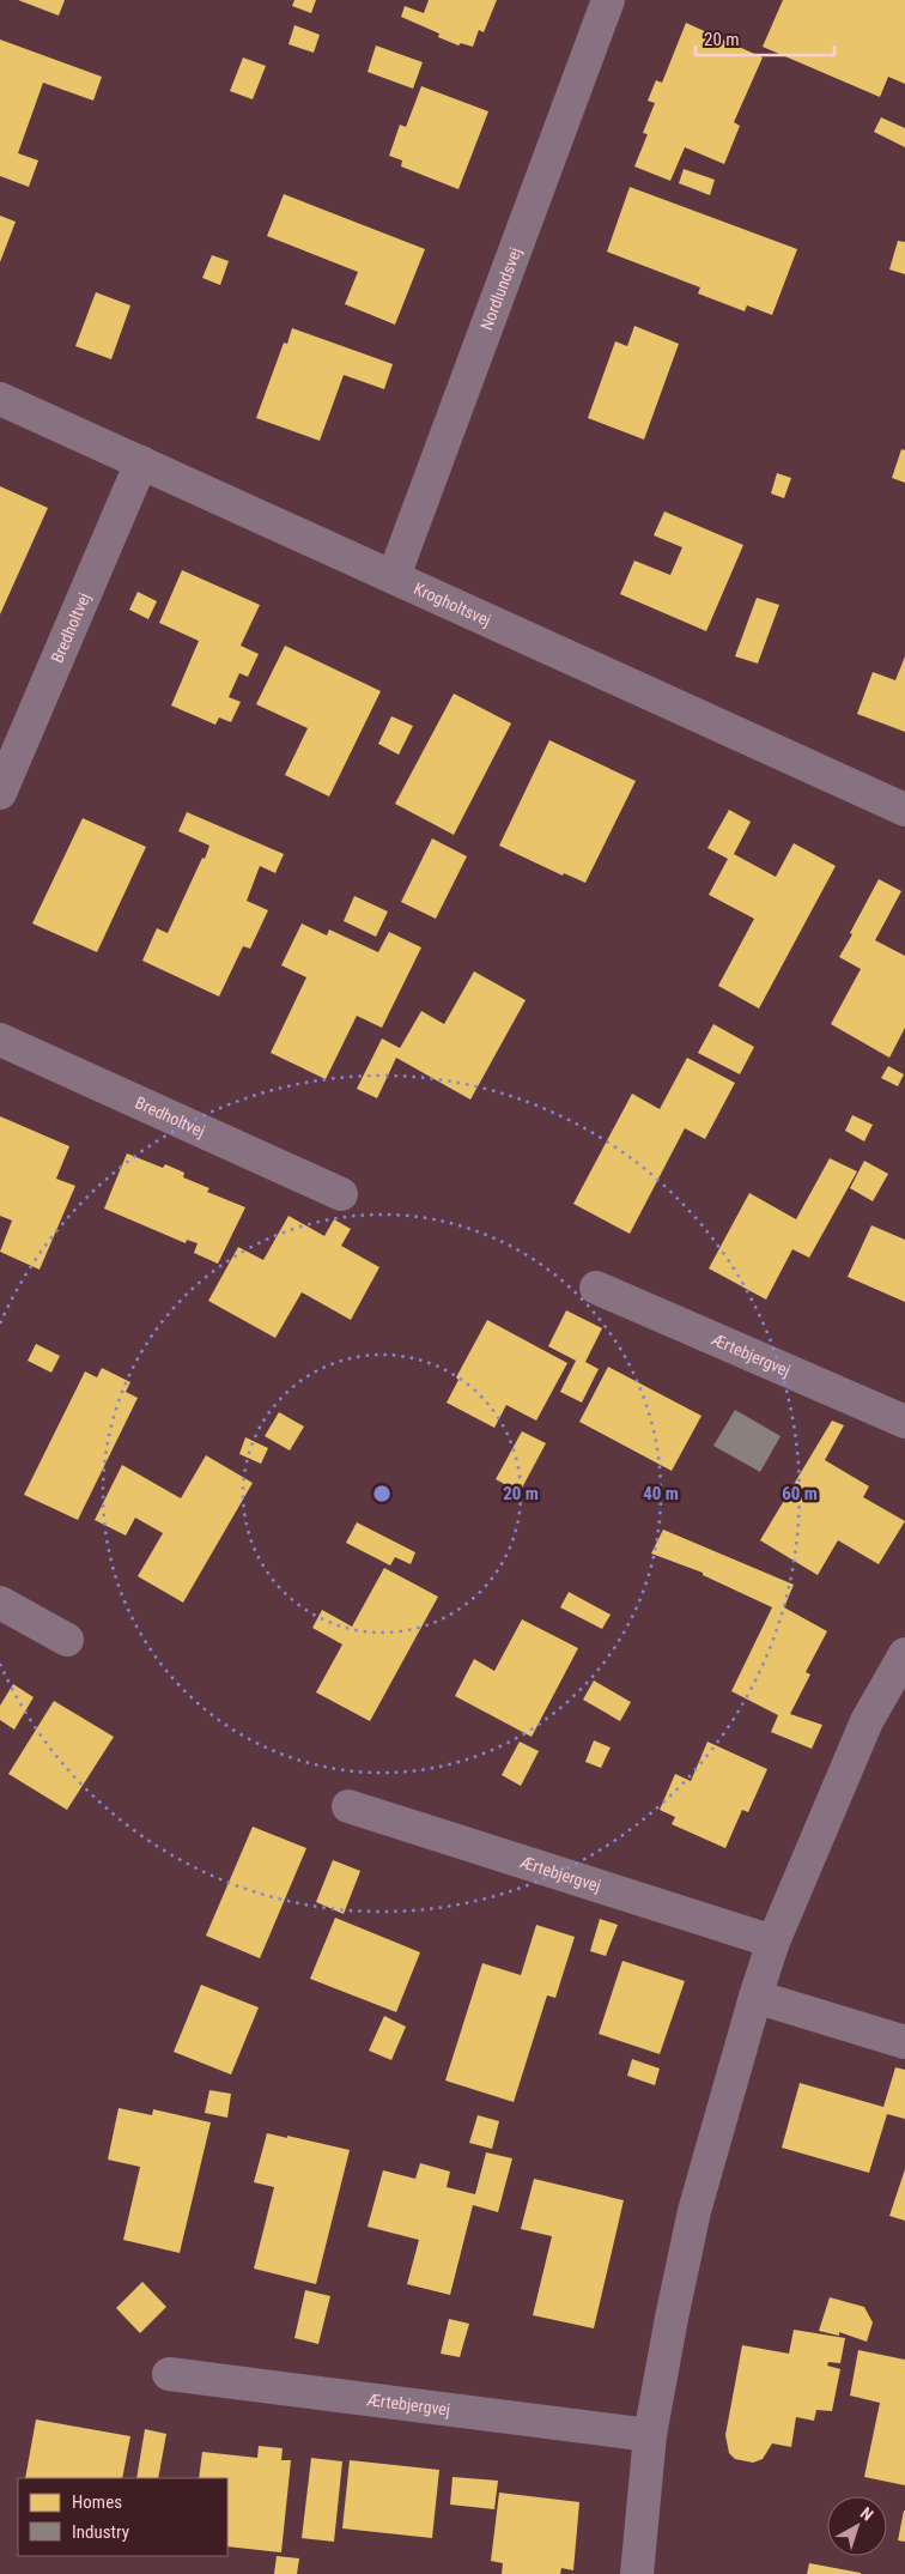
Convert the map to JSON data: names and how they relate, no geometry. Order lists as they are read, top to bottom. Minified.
{"streets":{"street":["Nordlundsvej","Krogholtsvej","Bredholtvej","Ærtebjergvej"]},"crossings":[["Nordlundsvej","Krogholtsvej"],["Krogholtsvej","Bredholtvej"]],"legend":["Homes","Industry"],"scale_bar":"20 m","north":"top right","rings":["20 m","40 m","60 m"]}
